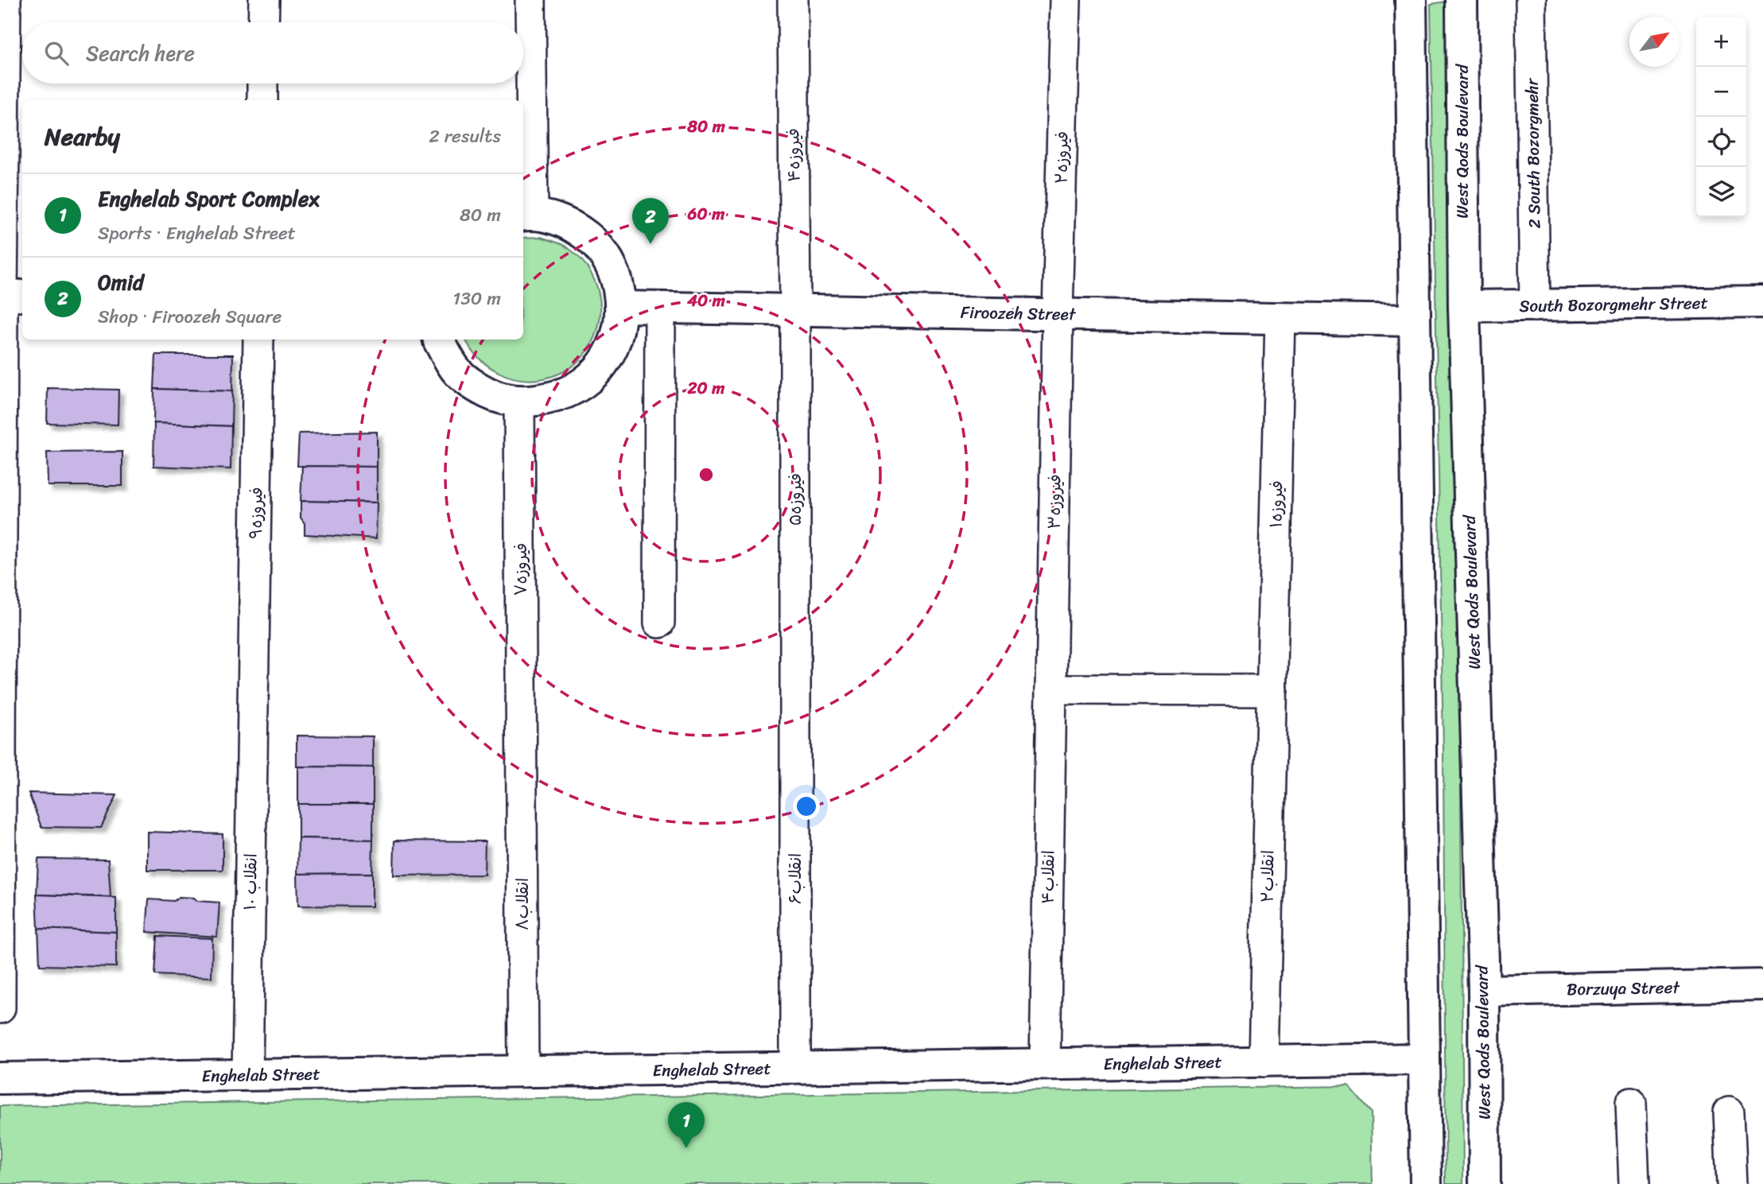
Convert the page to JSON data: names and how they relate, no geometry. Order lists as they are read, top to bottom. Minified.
{"streets":{"street":["West Qods Boulevard","2 South Bozorgmehr","فیروزه۴","فیروزه۲","South Bozorgmehr Street","Firoozeh Street","فیروزه۵","فیروزه۳","فیروزه۱","فیروزه۹","فیروزه۷","انقلاب۲","انقلاب۴","انقلاب۶","انقلاب ۱۰","انقلاب۸","Borzuya Street","Enghelab Street"]},"crossings":[["West Qods Boulevard","South Bozorgmehr Street"],["West Qods Boulevard","Borzuya Street"],["2 South Bozorgmehr","South Bozorgmehr Street"],["فیروزه۴","Firoozeh Street"],["فیروزه۴","فیروزه۵"],["فیروزه۲","Firoozeh Street"],["فیروزه۲","فیروزه۳"],["Firoozeh Street","فیروزه۵"],["Firoozeh Street","فیروزه۳"],["Firoozeh Street","فیروزه۱"],["فیروزه۵","انقلاب۶"],["فیروزه۳","انقلاب۴"],["فیروزه۱","انقلاب۲"],["فیروزه۹","انقلاب ۱۰"],["فیروزه۷","انقلاب۸"],["انقلاب۲","Enghelab Street"],["انقلاب۴","Enghelab Street"],["انقلاب۶","Enghelab Street"],["انقلاب ۱۰","Enghelab Street"],["انقلاب۸","Enghelab Street"]],"north":"top right","page":{"map_buttons":["+","−"],"search":"Search here","heading":["Nearby","2 results"],"list":[{"mark":"1","name":"Enghelab Sport Complex","note":"Sports · Enghelab Street","value":"80 m"},{"mark":"2","name":"Omid","note":"Shop · Firoozeh Square","value":"130 m"}],"pins":["2","1"]},"rings":["80 m","60 m","40 m","20 m"]}
